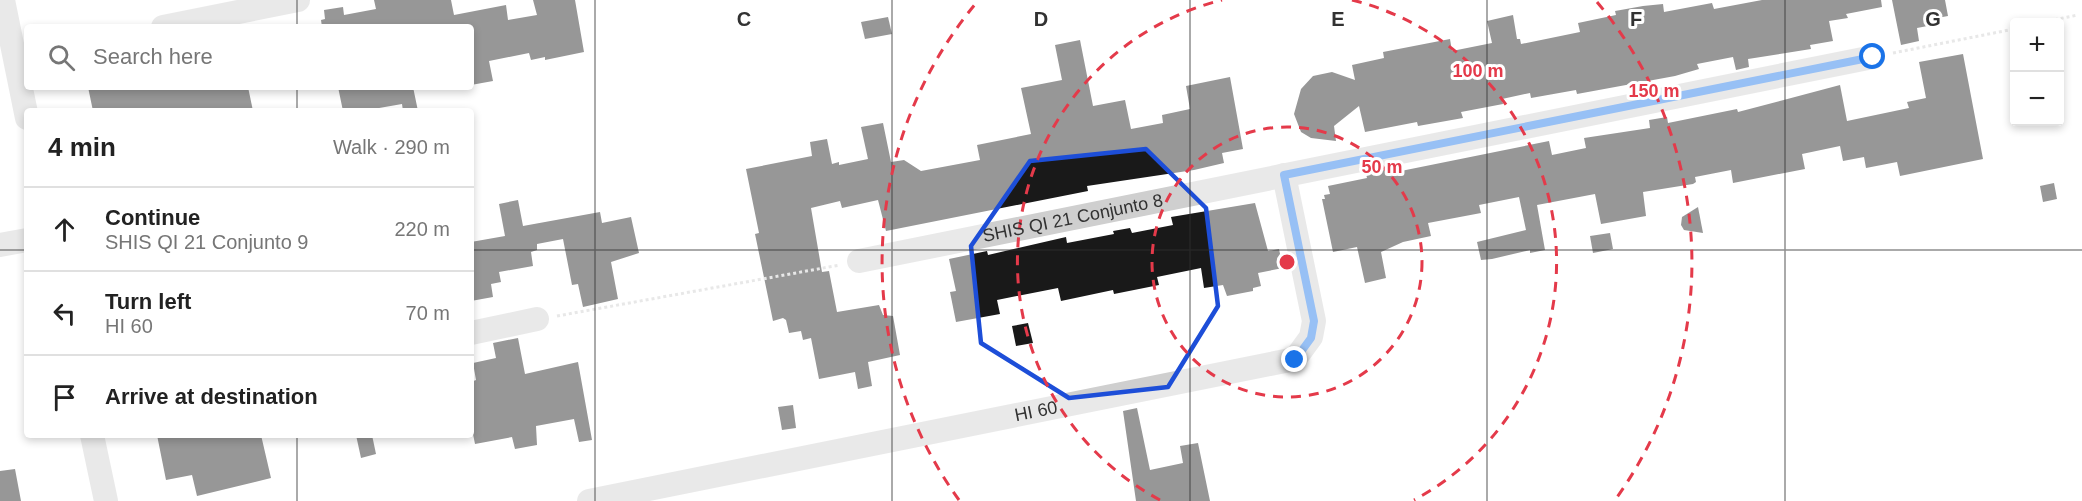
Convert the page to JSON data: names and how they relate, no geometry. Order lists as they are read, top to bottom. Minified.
{"streets":{"street":["SHIS QI 21 Conjunto 8","HI 60"]},"crossings":[["SHIS QI 21 Conjunto 8","HI 60"]],"page":{"map_buttons":["+","−"],"search":"Search here","heading":["4 min","Walk · 290 m"],"list":[["Continue","SHIS QI 21 Conjunto 9","220 m"],["Turn left","HI 60","70 m"],"Arrive at destination"]},"grid":{"columns":["C","D","E","F","G"]},"rings":["100 m","150 m","50 m"]}
